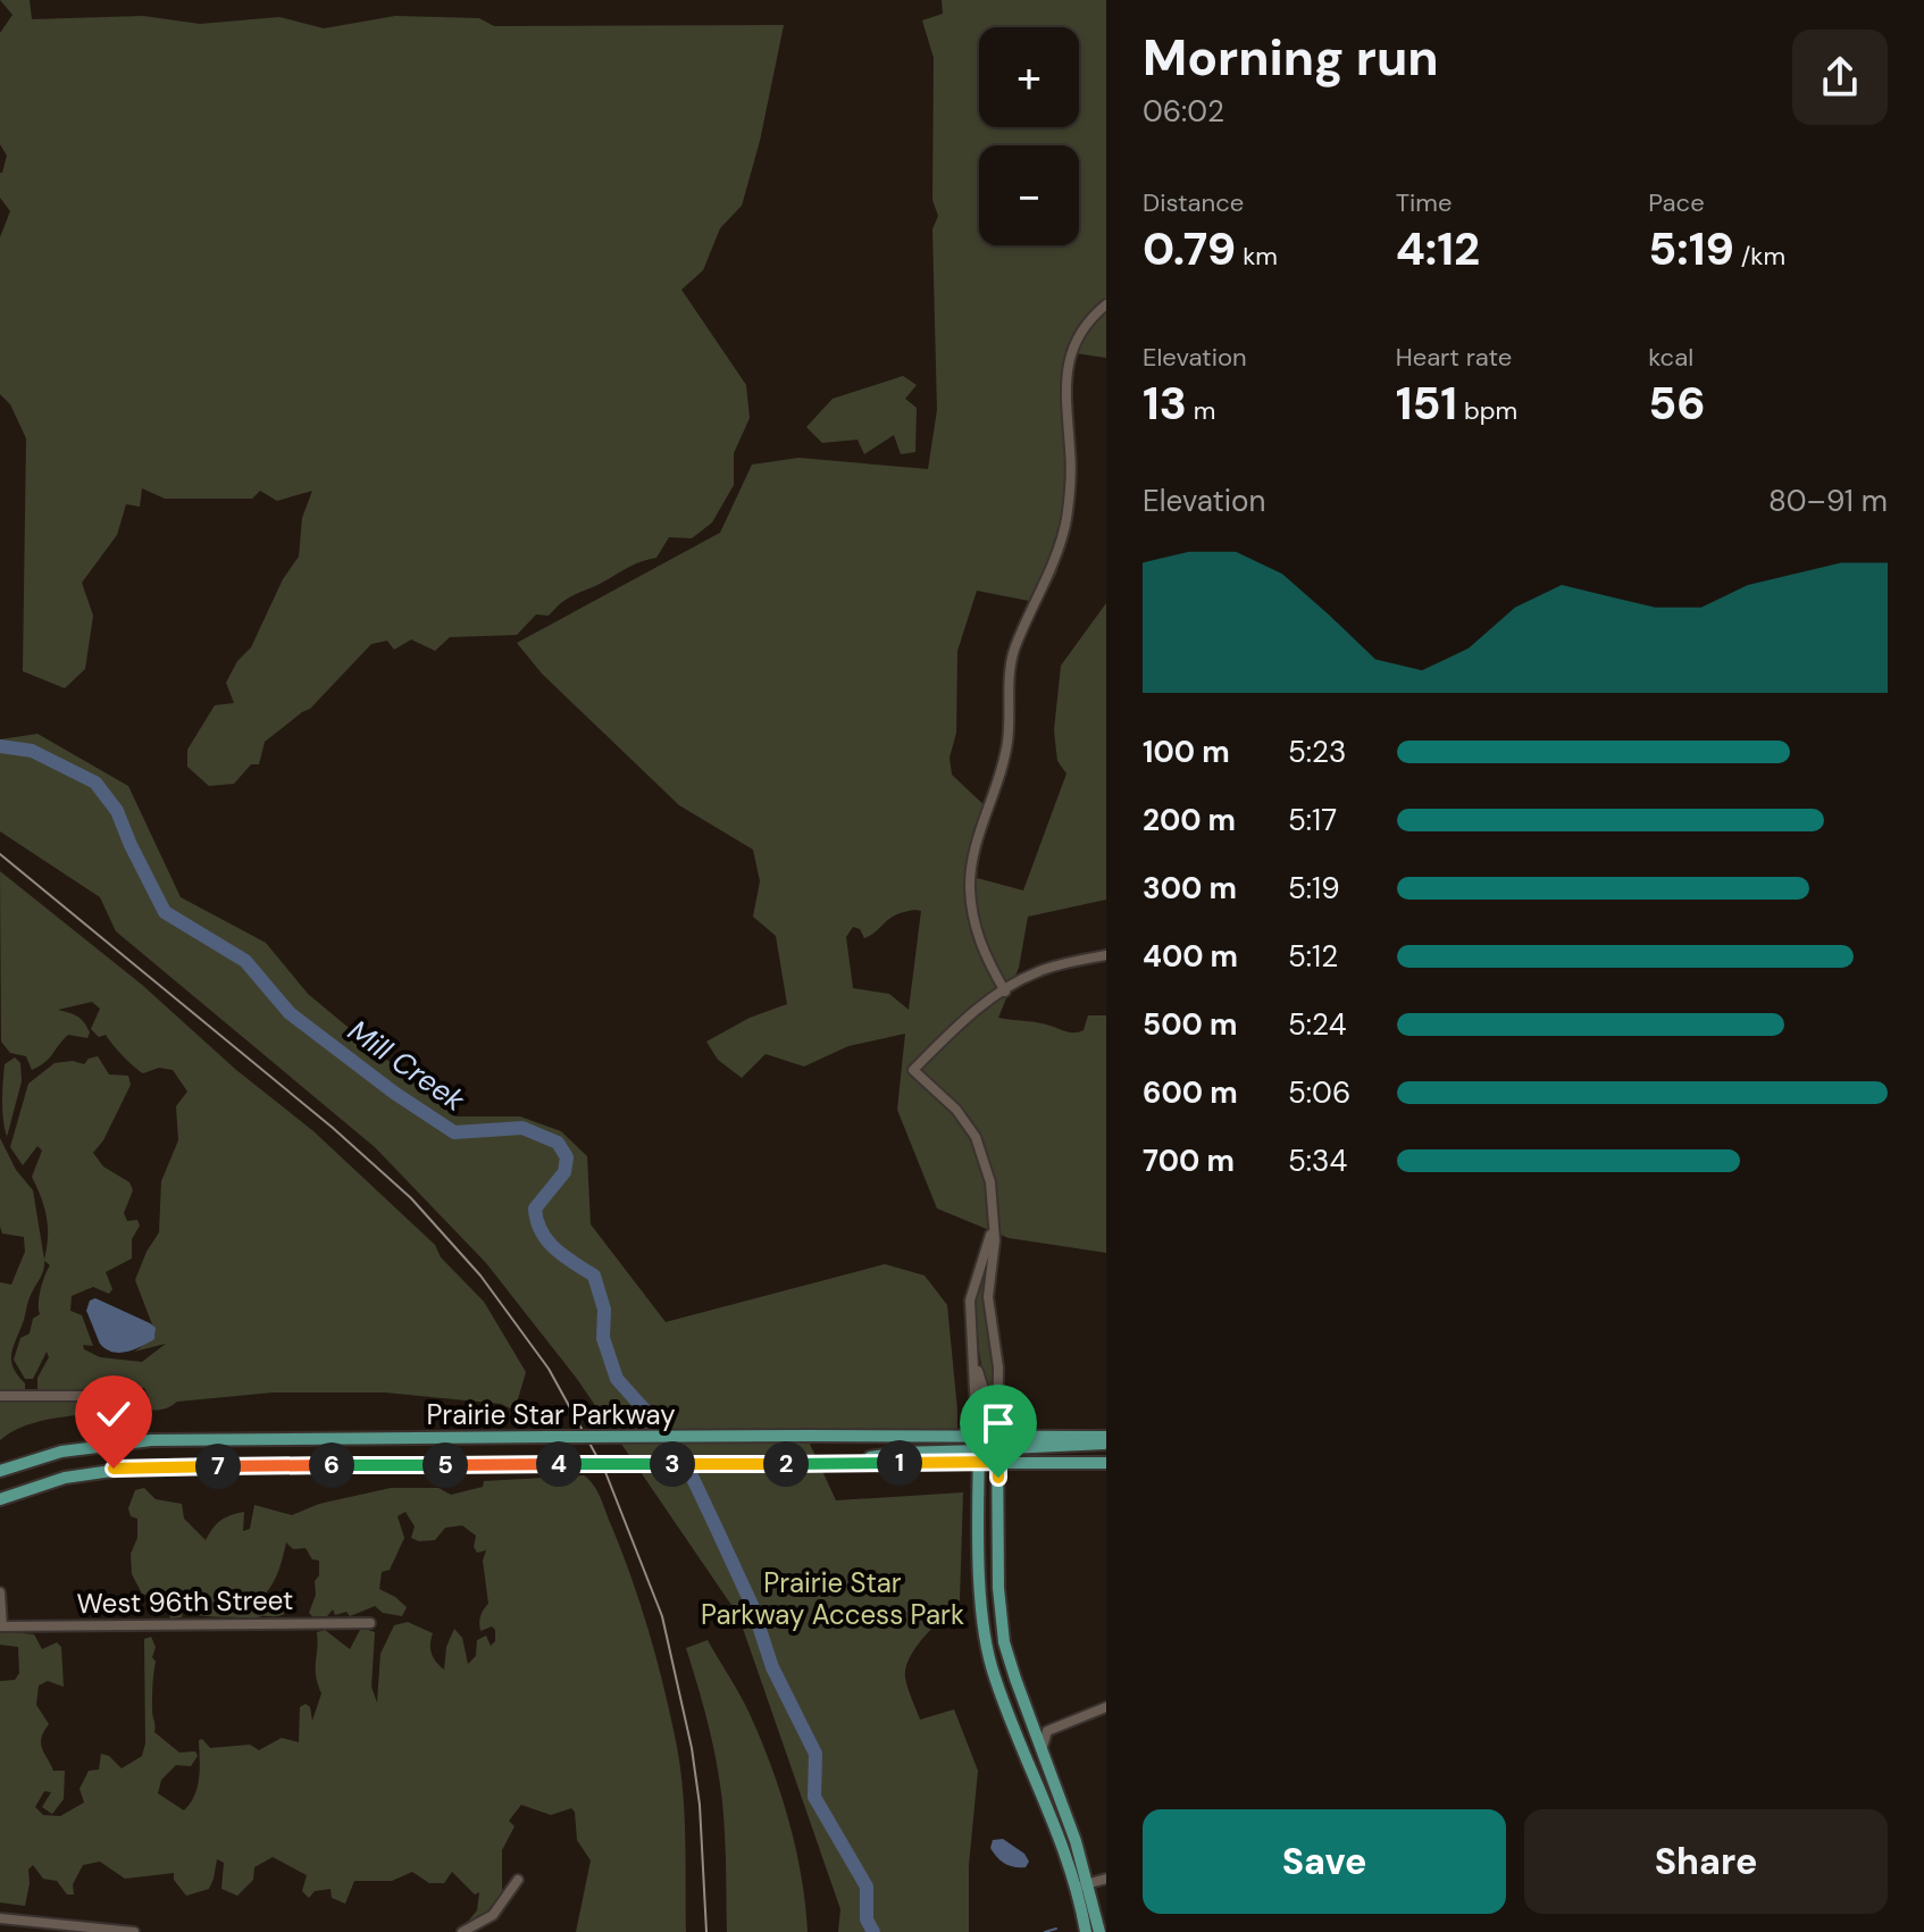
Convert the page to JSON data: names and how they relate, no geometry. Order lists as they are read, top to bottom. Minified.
{"streets":{"main road":["Prairie Star Parkway"],"street":["West 96th Street"]},"water":["Mill Creek"],"parks":["Prairie Star Parkway Access Park"],"page":{"heading":["Morning run","06:02"],"map_buttons":["+","−"],"stats":[["Distance","0.79 km"],["Time","4:12"],["Pace","5:19 /km"],["Elevation","13 m"],["Heart rate","151 bpm"],["kcal","56"]],"chart":["Elevation","80–91 m"],"list":[{"name":"100 m","note":"5:23"},{"name":"200 m","note":"5:17"},{"name":"300 m","note":"5:19"},{"name":"400 m","note":"5:12"},{"name":"500 m","note":"5:24"},{"name":"600 m","note":"5:06"},{"name":"700 m","note":"5:34"}],"pins":["1","2","3","4","5","6","7"],"buttons":["Save","Share"]}}
